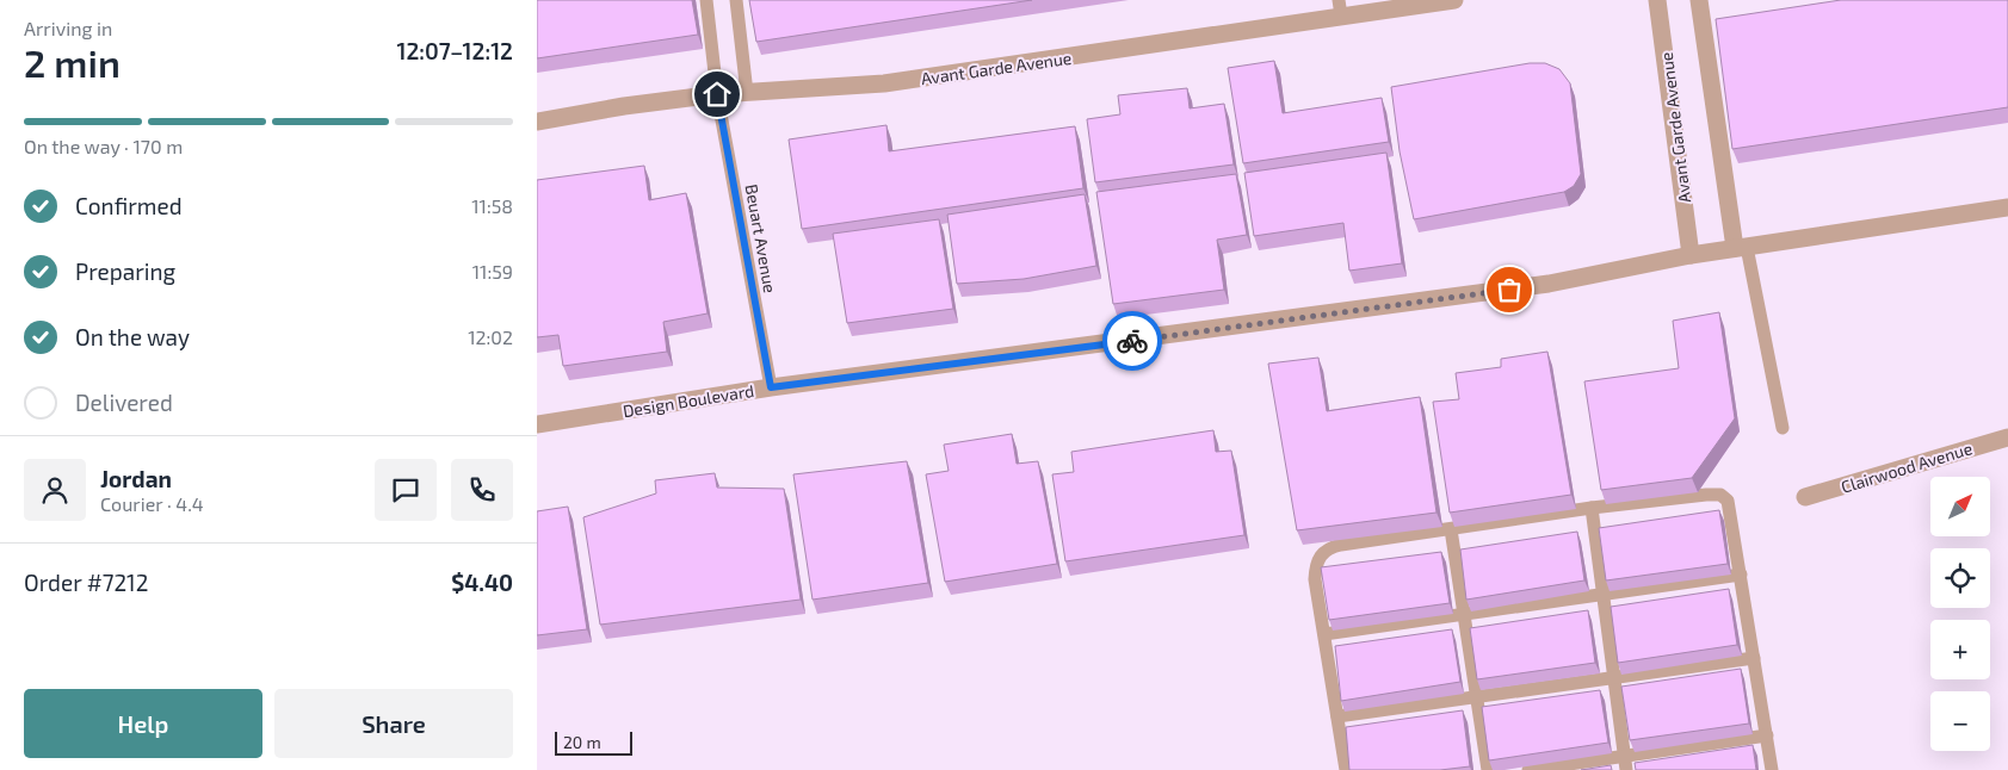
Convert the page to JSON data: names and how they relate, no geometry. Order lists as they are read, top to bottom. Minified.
{"streets":{"street":["Avant Garde Avenue","Design Boulevard","Clairwood Avenue"],"lane":["Beuart Avenue"]},"crossings":[["Avant Garde Avenue","Beuart Avenue"],["Avant Garde Avenue","Design Boulevard"],["Beuart Avenue","Design Boulevard"]],"scale_bar":"20 m","north":"top right","page":{"heading":["2 min","Arriving in","12:07–12:12"],"panel":["Jordan","Courier · 4.4","Order #7212","$4.40"],"bar":"On the way · 170 m","list":[["Confirmed","11:58"],["Preparing","11:59"],["On the way","12:02"],"Delivered"],"map_buttons":["+","−"],"buttons":["Help","Share"],"scale":"20 m"}}
